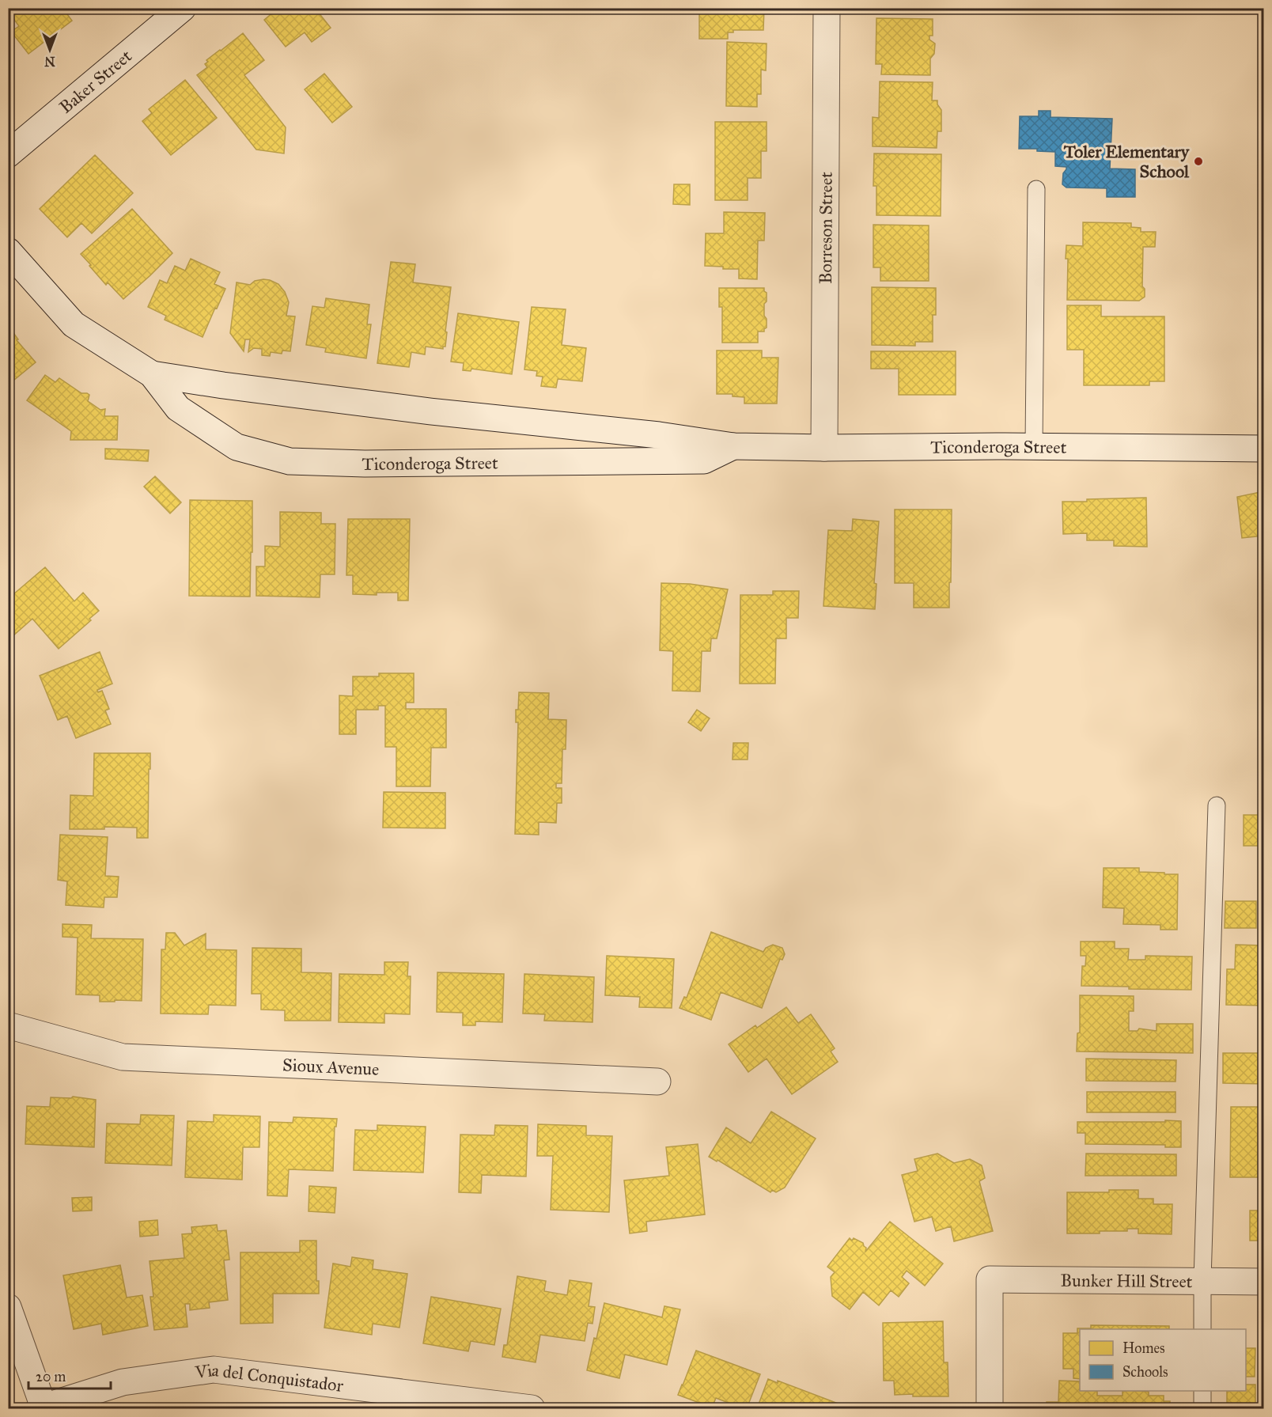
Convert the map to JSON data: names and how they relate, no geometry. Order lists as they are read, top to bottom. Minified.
{"streets":{"street":["Baker Street","Borreson Street","Ticonderoga Street","Sioux Avenue","Bunker Hill Street","Via del Conquistador"]},"crossings":[["Borreson Street","Ticonderoga Street"]],"places":["Toler Elementary School"],"legend":["Homes","Schools"],"scale_bar":"20 m","north":"bottom"}
